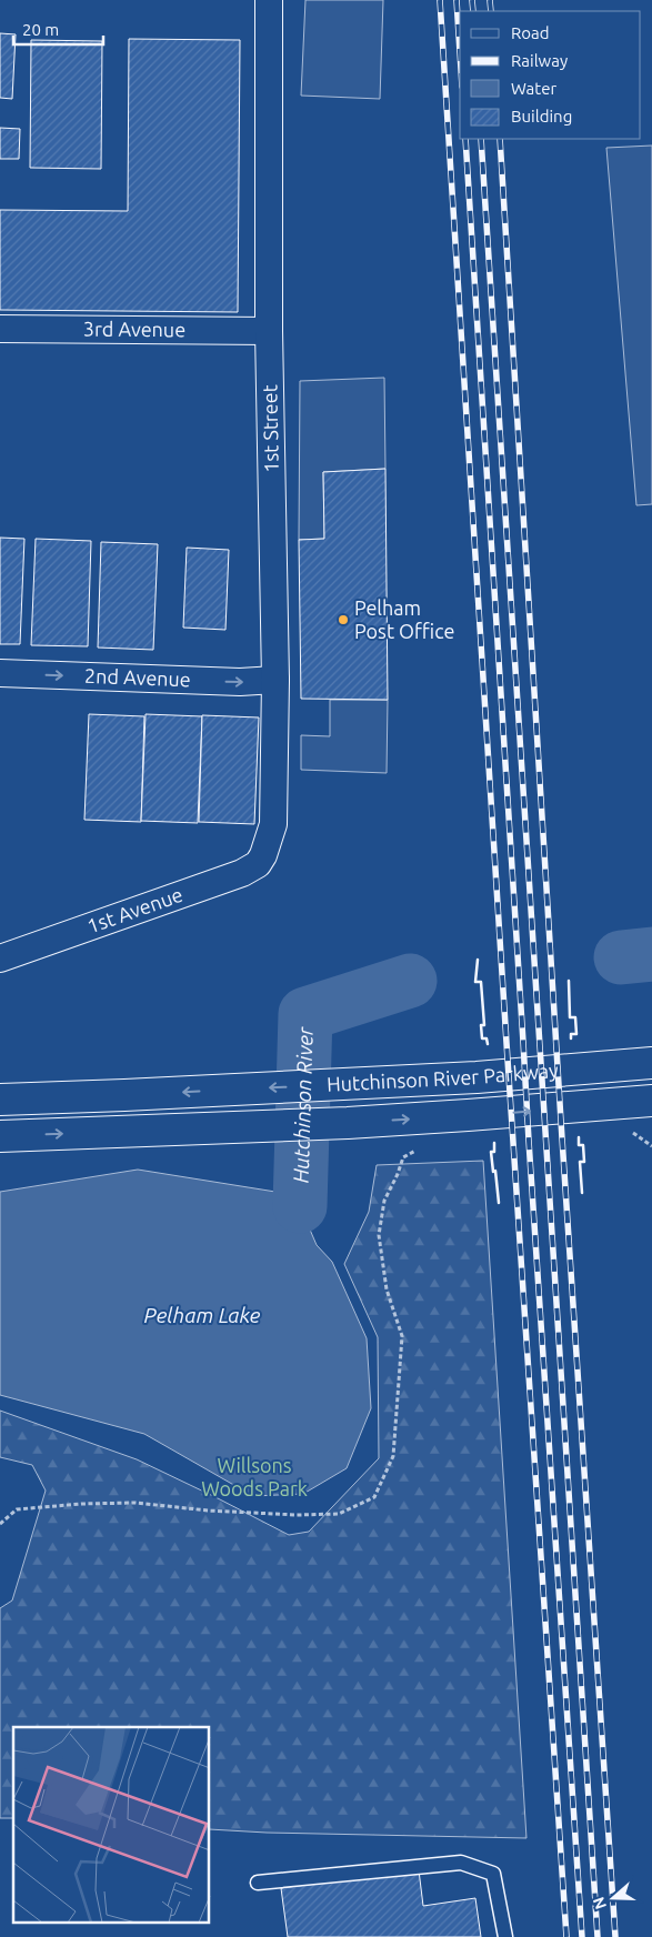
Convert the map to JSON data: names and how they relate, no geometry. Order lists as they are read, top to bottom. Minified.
{"streets":{"highway":["Hutchinson River Parkway"],"street":["3rd Avenue","1st Street","2nd Avenue","1st Avenue"]},"crossings":[["3rd Avenue","1st Street"],["1st Street","2nd Avenue"],["1st Street","1st Avenue"]],"one_way":["2nd Avenue"],"water":["Hutchinson River","Pelham Lake"],"parks":["Willsons Woods Park"],"places":["Pelham Post Office"],"legend":["Road","Railway","Water","Building"],"scale_bar":"20 m","north":"left"}
